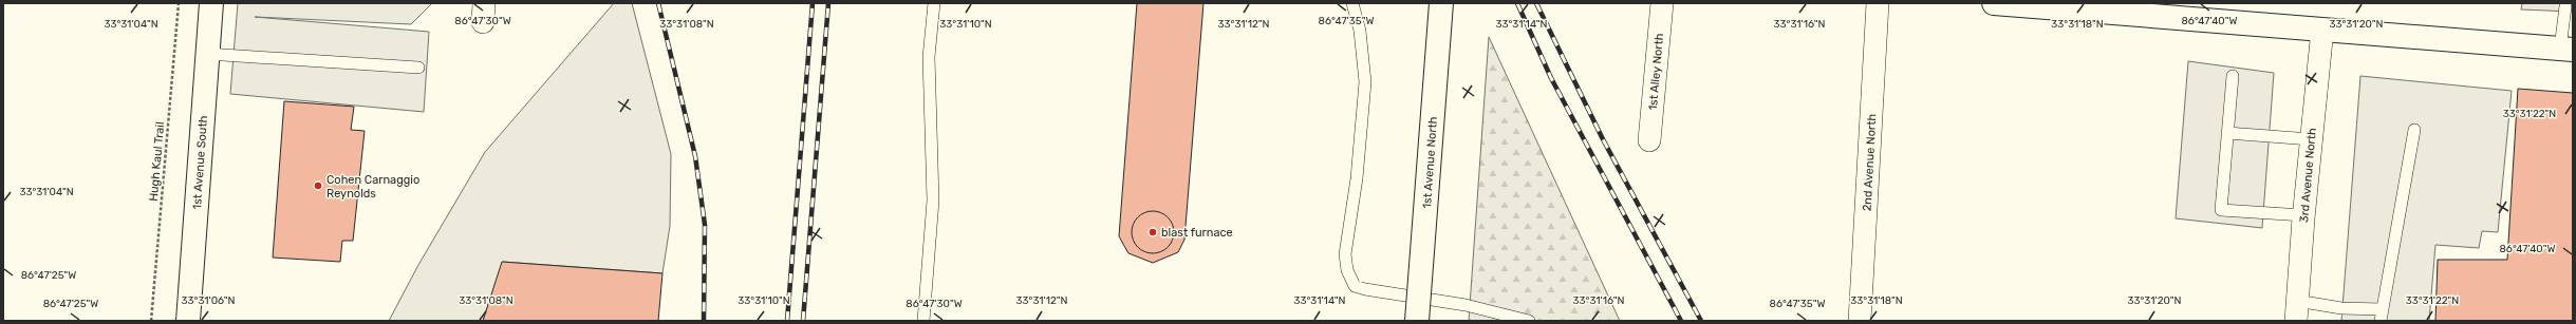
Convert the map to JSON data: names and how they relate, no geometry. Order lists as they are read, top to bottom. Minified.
{"streets":{"street":["1st Alley North","1st Avenue South","1st Avenue North","2nd Avenue North","3rd Avenue North"],"path":["Hugh Kaul Trail"]},"places":["Cohen Carnaggio Reynolds","blast furnace"],"coordinates":["86°47'30\"W","86°47'35\"W","86°47'40\"W","33°31'14\"N","33°31'18\"N","33°31'04\"N","33°31'08\"N","33°31'10\"N","33°31'12\"N","33°31'16\"N","33°31'20\"N","33°31'22\"N","86°47'25\"W","33°31'06\"N"]}
